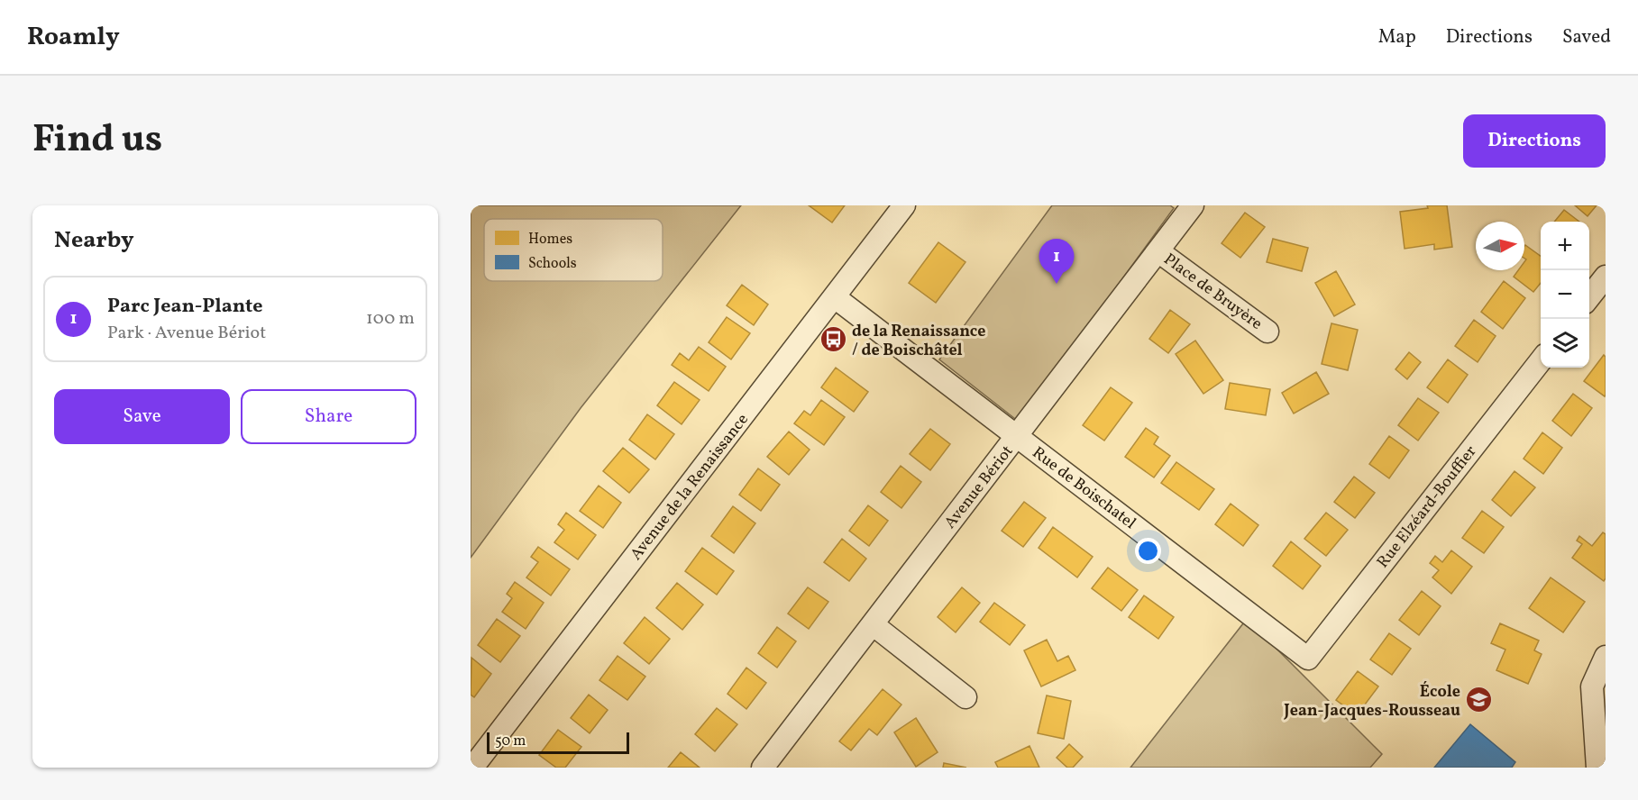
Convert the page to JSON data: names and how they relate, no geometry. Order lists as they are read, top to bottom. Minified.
{"streets":{"street":["Place de Bruyère","Avenue de la Renaissance","Avenue Bériot","Rue de Boischatel","Rue Elzéard-Bouffier"]},"crossings":[["Place de Bruyère","Avenue Bériot"],["Avenue de la Renaissance","Rue de Boischatel"],["Avenue Bériot","Rue de Boischatel"],["Rue de Boischatel","Rue Elzéard-Bouffier"]],"places":{"bus stop":["de la Renaissance / de Boischâtel"],"school or university":["École Jean-Jacques-Rousseau"]},"legend":["Homes","Schools"],"scale_bar":"50 m","north":"right","page":{"header":"Roamly","nav":["Map","Directions","Saved"],"title":"Find us","buttons":["Directions",["Save","Share"]],"heading":"Nearby","map_buttons":["+","−"],"pins":"1","list":[{"mark":"1","name":"Parc Jean-Plante","note":"Park · Avenue Bériot","value":"100 m"}],"scale":"50 m"}}
